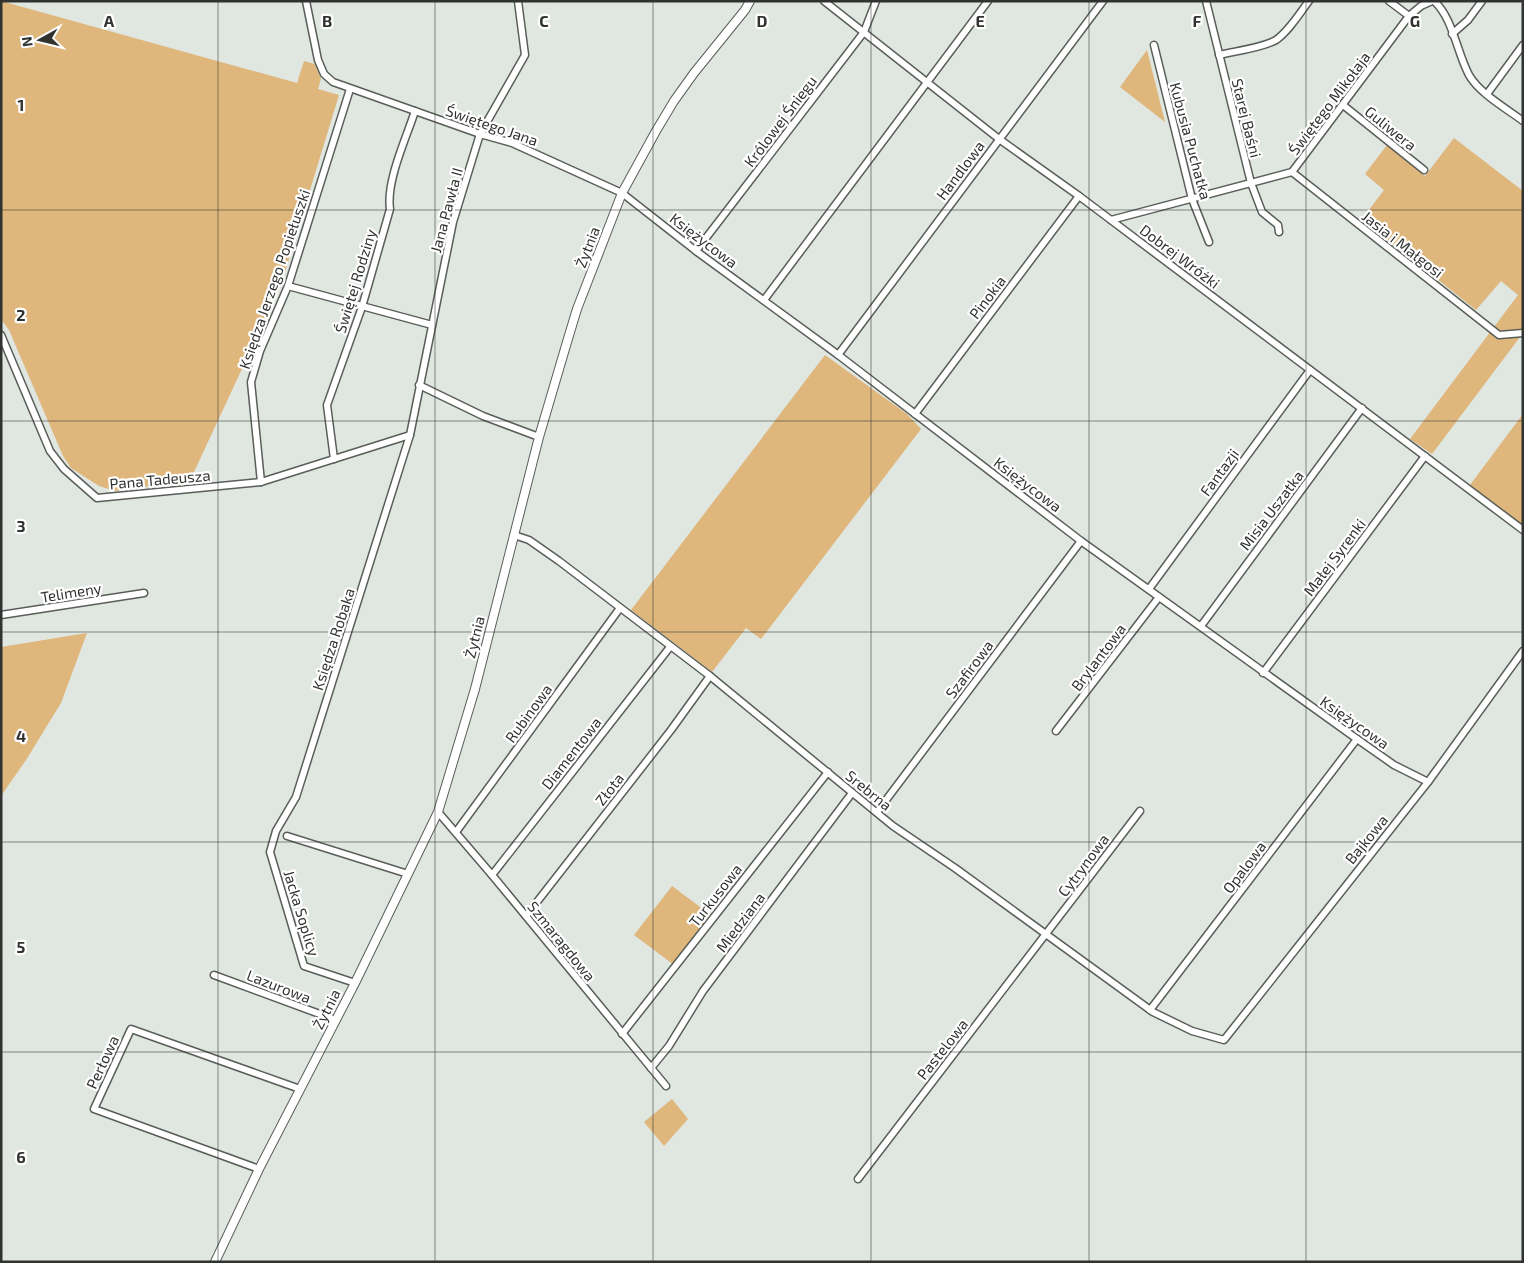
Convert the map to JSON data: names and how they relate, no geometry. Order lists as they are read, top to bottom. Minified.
{"streets":{"street":["Świętego Mikołaja","Starej Baśni","Królowej Śniegu","Świętego Jana","Guliwera","Kubusia Puchatka","Handlowa","Jana Pawła II","Księżycowa","Jasia i Małgosi","Żytnia","Dobrej Wróżki","Księdza Jerzego Popiełuszki","Świętej Rodziny","Pinokia","Fantazji","Pana Tadeusza","Misia Uszatka","Małej Syrenki","Telimeny","Księdza Robaka","Brylantowa","Szafirowa","Rubinowa","Diamentowa","Złota","Srebrna","Bajkowa","Cytrynowa","Opalowa","Turkusowa","Jacka Soplicy","Miedziana","Szmaragdowa","Lazurowa","Pastelowa","Perłowa"]},"crossings":[["Świętego Mikołaja","Starej Baśni"],["Świętego Mikołaja","Guliwera"],["Świętego Mikołaja","Kubusia Puchatka"],["Świętego Mikołaja","Jasia i Małgosi"],["Świętego Mikołaja","Dobrej Wróżki"],["Królowej Śniegu","Księżycowa"],["Królowej Śniegu","Dobrej Wróżki"],["Świętego Jana","Jana Pawła II"],["Świętego Jana","Księżycowa"],["Świętego Jana","Żytnia"],["Świętego Jana","Księdza Jerzego Popiełuszki"],["Świętego Jana","Świętej Rodziny"],["Handlowa","Księżycowa"],["Handlowa","Dobrej Wróżki"],["Jana Pawła II","Pana Tadeusza"],["Jana Pawła II","Księdza Robaka"],["Księżycowa","Żytnia"],["Księżycowa","Pinokia"],["Księżycowa","Fantazji"],["Księżycowa","Misia Uszatka"],["Księżycowa","Małej Syrenki"],["Księżycowa","Brylantowa"],["Księżycowa","Szafirowa"],["Księżycowa","Bajkowa"],["Księżycowa","Opalowa"],["Żytnia","Srebrna"],["Żytnia","Jacka Soplicy"],["Żytnia","Szmaragdowa"],["Żytnia","Lazurowa"],["Żytnia","Perłowa"],["Dobrej Wróżki","Pinokia"],["Dobrej Wróżki","Fantazji"],["Dobrej Wróżki","Misia Uszatka"],["Dobrej Wróżki","Małej Syrenki"],["Księdza Jerzego Popiełuszki","Pana Tadeusza"],["Świętej Rodziny","Pana Tadeusza"],["Pana Tadeusza","Księdza Robaka"],["Księdza Robaka","Jacka Soplicy"],["Szafirowa","Srebrna"],["Rubinowa","Srebrna"],["Rubinowa","Szmaragdowa"],["Diamentowa","Srebrna"],["Diamentowa","Szmaragdowa"],["Złota","Srebrna"],["Złota","Szmaragdowa"],["Srebrna","Bajkowa"],["Srebrna","Cytrynowa"],["Srebrna","Opalowa"],["Srebrna","Turkusowa"],["Srebrna","Miedziana"],["Srebrna","Pastelowa"],["Cytrynowa","Pastelowa"],["Turkusowa","Szmaragdowa"],["Miedziana","Szmaragdowa"]],"north":"left","grid":{"columns":["A","B","C","D","E","F","G"],"rows":["1","2","3","4","5","6"]}}
